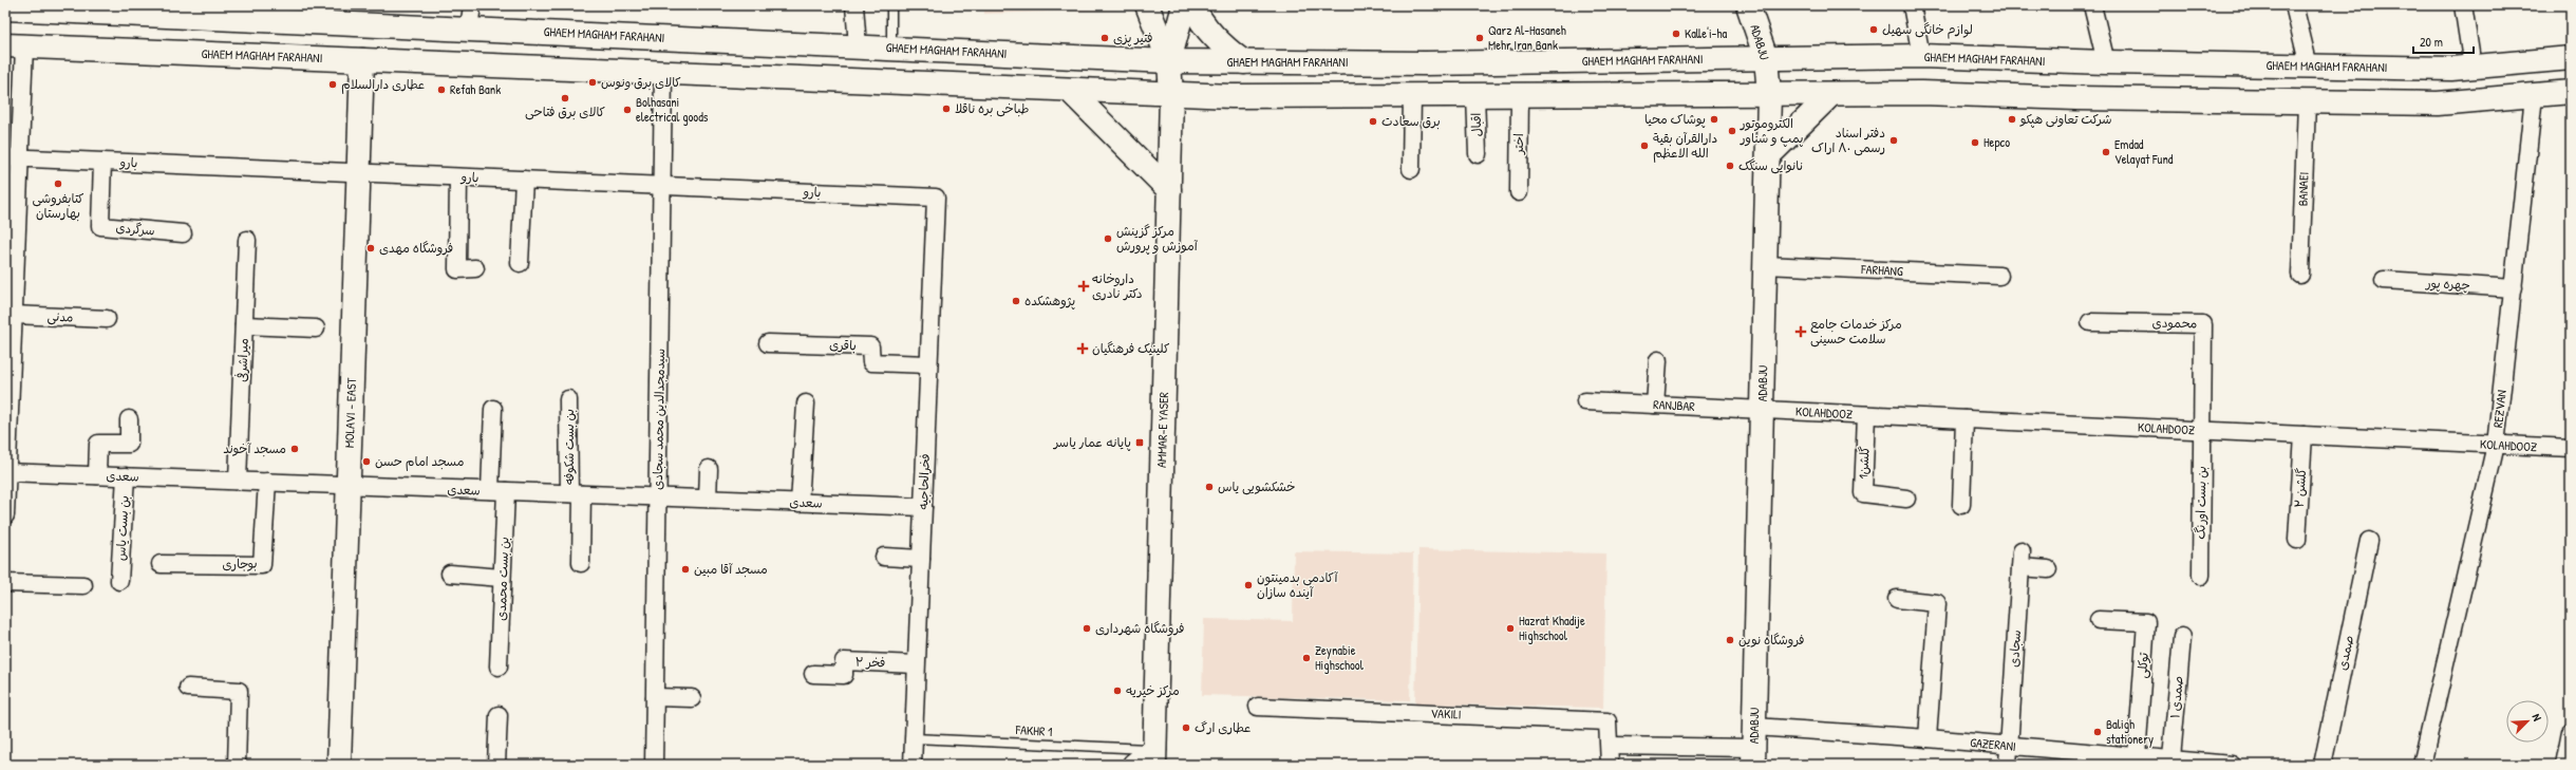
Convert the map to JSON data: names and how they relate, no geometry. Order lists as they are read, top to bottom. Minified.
{"streets":{"main road":["GHAEM MAGHAM FARAHANI","ADABJU","MOLAVI - EAST","AMMAR-E YASER"],"street":["اقبال","اختر","بارو","BANAEI","سرگردی","FARHANG","چهره پور","مدنی","محمودی","باقری","میراشرفی","RANJBAR","REZVAN","KOLAHDOOZ","سیدمجدالدین محمد سجادی","بن بست شکوفه","گلشن1","سعدی","فخرالحاجیه","گلشن ۲","بن بست اورنگ","بن بست یاس","بوجاری","بن بست محمدی","سجادی","صمدی","فخر ۲","توکلی","صمدی ۱","VAKILI","GAZERANI"],"lane":["FAKHR 1"]},"crossings":[["GHAEM MAGHAM FARAHANI","ADABJU"],["GHAEM MAGHAM FARAHANI","اقبال"],["GHAEM MAGHAM FARAHANI","اختر"],["GHAEM MAGHAM FARAHANI","BANAEI"],["GHAEM MAGHAM FARAHANI","REZVAN"],["GHAEM MAGHAM FARAHANI","MOLAVI - EAST"],["GHAEM MAGHAM FARAHANI","سیدمجدالدین محمد سجادی"],["GHAEM MAGHAM FARAHANI","AMMAR-E YASER"],["ADABJU","FARHANG"],["ADABJU","RANJBAR"],["ADABJU","KOLAHDOOZ"],["ADABJU","GAZERANI"],["بارو","سرگردی"],["بارو","MOLAVI - EAST"],["بارو","سیدمجدالدین محمد سجادی"],["بارو","فخرالحاجیه"],["چهره پور","REZVAN"],["محمودی","KOLAHDOOZ"],["محمودی","بن بست اورنگ"],["باقری","فخرالحاجیه"],["میراشرفی","سعدی"],["RANJBAR","KOLAHDOOZ"],["REZVAN","KOLAHDOOZ"],["MOLAVI - EAST","سعدی"],["KOLAHDOOZ","گلشن1"],["KOLAHDOOZ","گلشن ۲"],["KOLAHDOOZ","بن بست اورنگ"],["سیدمجدالدین محمد سجادی","سعدی"],["AMMAR-E YASER","FAKHR 1"],["بن بست شکوفه","سعدی"],["سعدی","فخرالحاجیه"],["سعدی","بن بست یاس"],["سعدی","بوجاری"],["سعدی","بن بست محمدی"],["فخرالحاجیه","فخر ۲"],["فخرالحاجیه","FAKHR 1"],["سجادی","GAZERANI"],["توکلی","GAZERANI"],["صمدی ۱","GAZERANI"]],"places":{"other":["لوازم خانگی سهیل","Kalle'i-ha","فتیر پزی","Qarz Al-Hasaneh Mehr Iran Bank","کالای برق ونوس","عطاری دارالسلام","Refah Bank","کالای برق فتاحی","طباخی بره ناقلا","Bolhasani electrical goods","پوشاک محیا","شرکت تعاونی هپکو","برق سعادت","الکتروموتور پمپ و شناور","دفتر اسناد رسمی ۸۰ اراک","Hepco","دارالقرآن بقیة الله الاعظم","Emdad Velayat Fund","نانوایی سنگک","کتابفروشی بهارستان","مرکز گزینش آموزش و پرورش","فروشگاه مهدی","پژوهشکده","مسجد آخوند","مسجد امام حسن","خشکشویی یاس","مسجد آقا مبین","آکادمی بدمینتون آینده سازان","فروشگاه شهرداری","Hazrat Khadije Highschool","فروشگاه نوین","Zeynabie Highschool","مرکز خیریه","عطاری ارگ","Baligh stationery"],"health":["داروخانه دکتر نادری","مرکز خدمات جامع سلامت حسینی","کلینیک فرهنگیان"],"transit":["پایانه عمار یاسر"]},"scale_bar":"20 m","north":"top right"}
